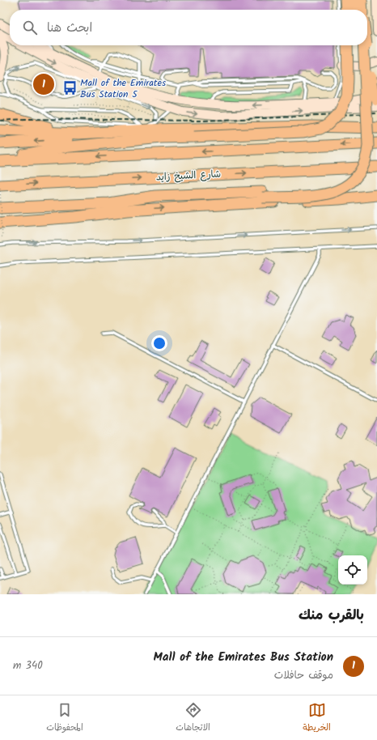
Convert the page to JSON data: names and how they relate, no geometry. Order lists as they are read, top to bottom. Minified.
{"streets":{"highway":["شارع الشيخ زايد"]},"places":{"bus stop":["Mall of the Emirates Bus Station 5"]},"page":{"search":"ابحث هنا","pins":"1","heading":"بالقرب منك","list":[{"mark":"1","name":"Mall of the Emirates Bus Station","note":"موقف حافلات","value":"340 m"}],"nav":["الخريطة","الاتجاهات","المحفوظات"]}}
